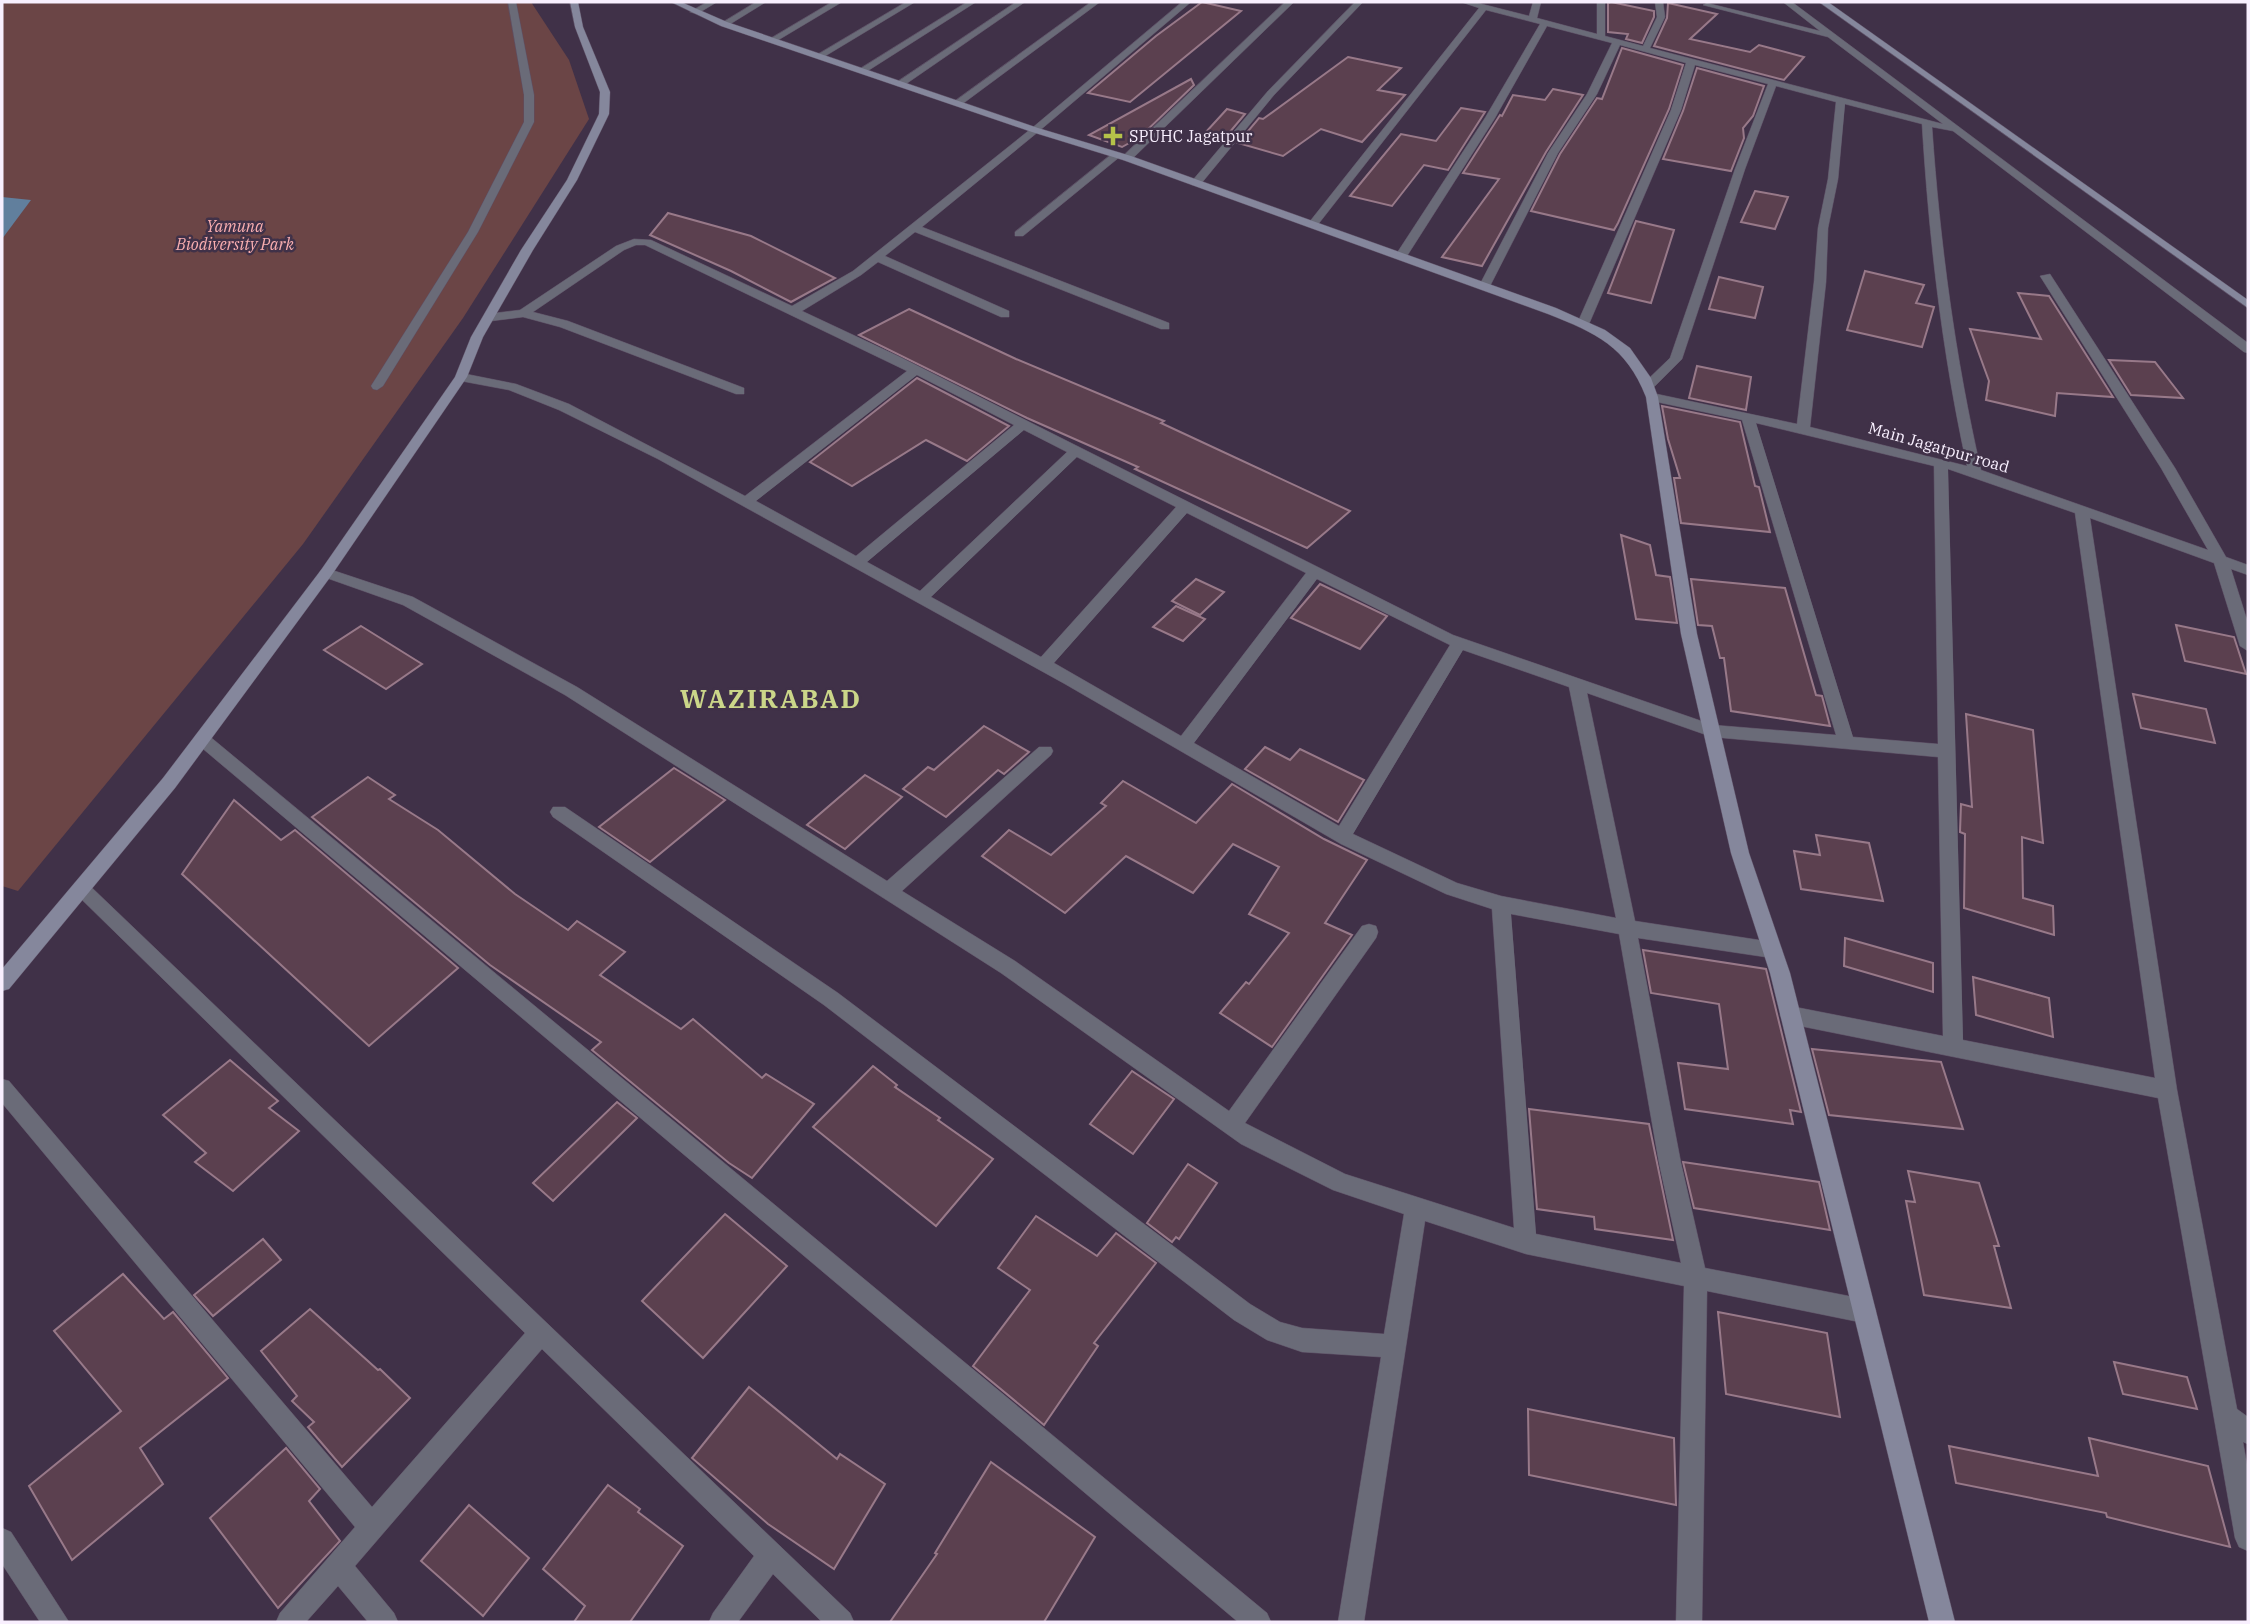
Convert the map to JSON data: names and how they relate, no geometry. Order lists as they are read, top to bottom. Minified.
{"streets":{"street":["Main Jagatpur road"]},"districts":["WAZIRABAD"],"parks":["Yamuna Biodiversity Park"],"places":{"health":["SPUHC Jagatpur"]}}
